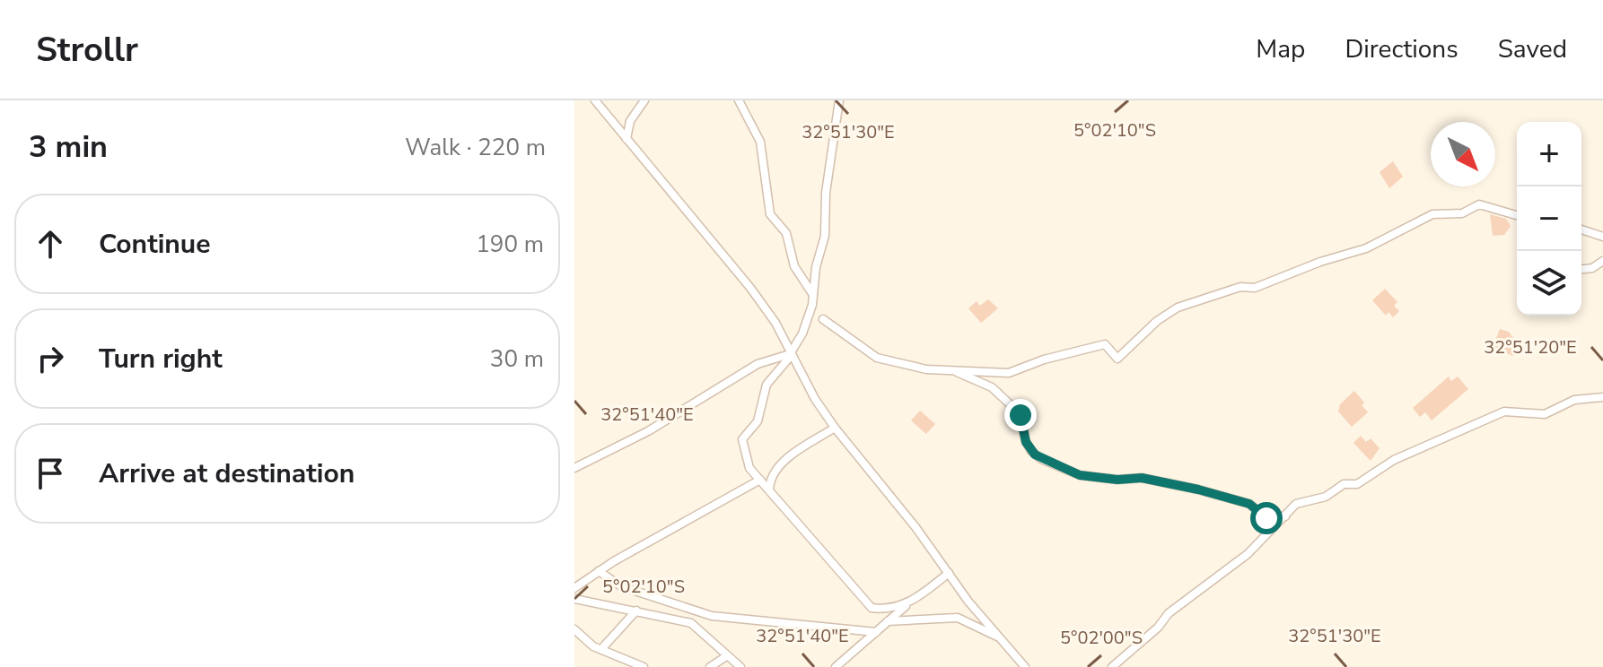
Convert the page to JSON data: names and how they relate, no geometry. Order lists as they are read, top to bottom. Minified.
{"north":"bottom right","page":{"header":"Strollr","nav":["Map","Directions","Saved"],"heading":["3 min","Walk · 220 m"],"map_buttons":["+","−"],"list":[["Continue","190 m"],["Turn right","30 m"],"Arrive at destination"]},"coordinates":["5°02'10\"S","32°51'30\"E","32°51'20\"E","32°51'40\"E","5°02'00\"S"]}
